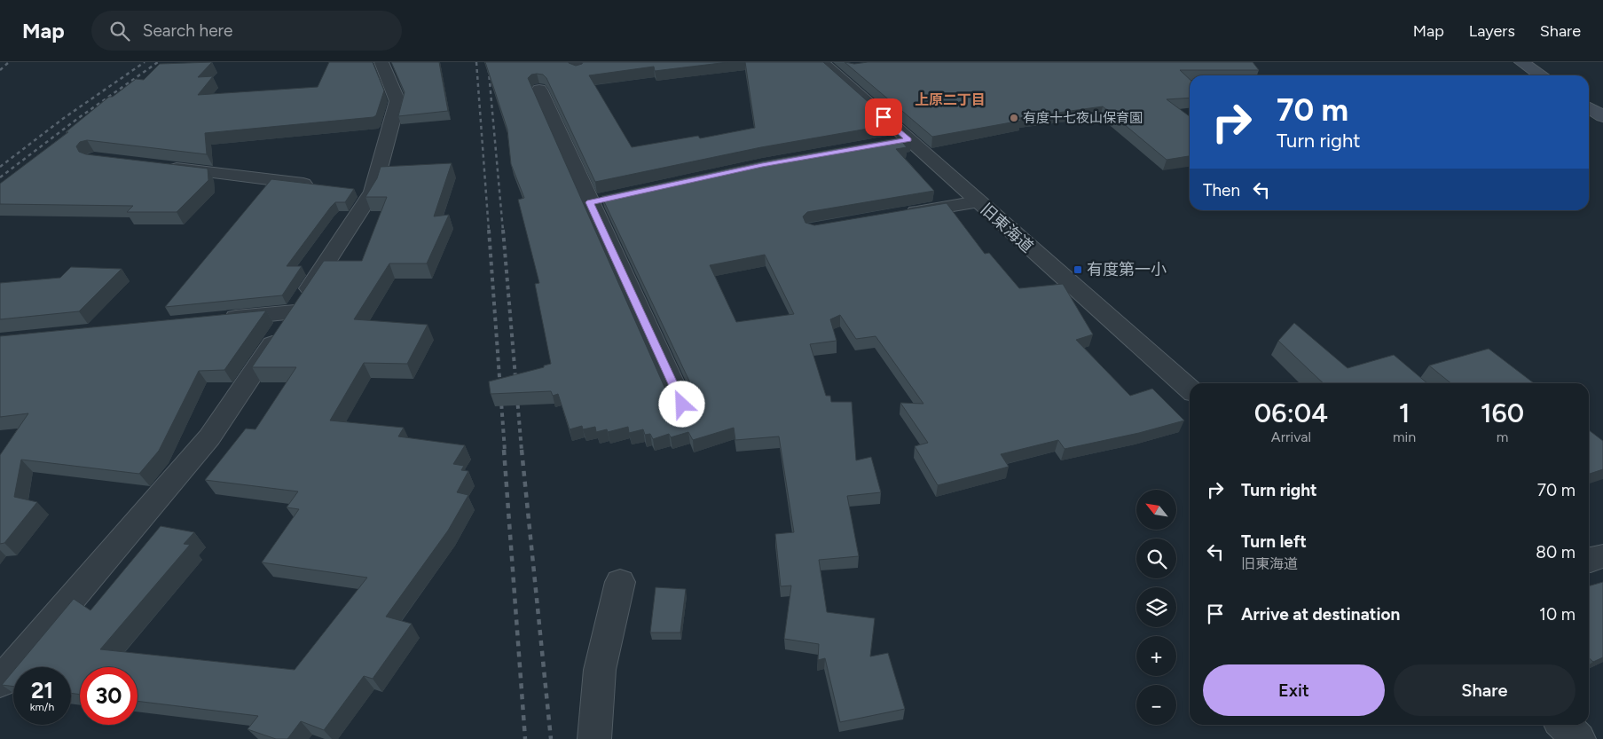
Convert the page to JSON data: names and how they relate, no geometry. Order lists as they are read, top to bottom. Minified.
{"streets":{"street":["旧東海道"]},"districts":["上原二丁目"],"places":{"other":["有度十七夜山保育園"],"transit":["有度第一小"]},"north":"top left","page":{"header":"Map","search":"Search here","nav":["Map","Layers","Share"],"turn":["70 m","Turn right"],"then":"Then","eta":["06:04","Arrival","1","min","160","m"],"list":[{"name":"Turn right","value":"70 m"},{"name":"Turn left","note":"旧東海道","value":"80 m"},{"name":"Arrive at destination","value":"10 m"}],"map_buttons":["+","−"],"buttons":["Exit","Share"],"speed":"21 km/h","limit":"30"}}
